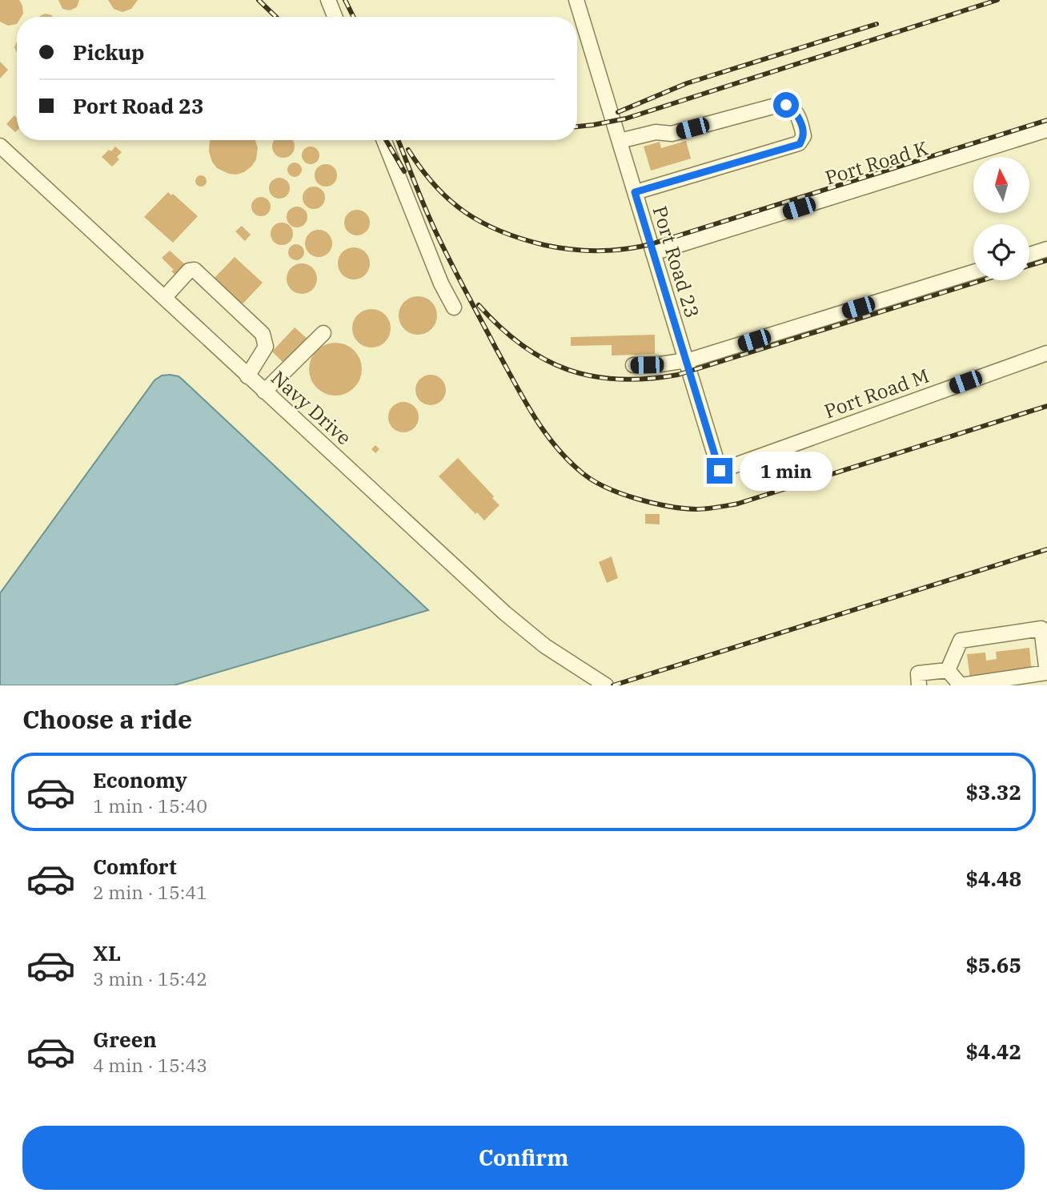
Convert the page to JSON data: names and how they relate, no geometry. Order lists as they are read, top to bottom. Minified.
{"streets":{"street":["Port Road K","Port Road 23","Port Road M","Navy Drive"]},"crossings":[["Port Road K","Port Road 23"],["Port Road 23","Port Road M"]],"north":"top","page":{"banner":["Pickup","Port Road 23"],"bubble":"1 min","heading":"Choose a ride","list":[{"name":"Economy","note":"1 min · 15:40","value":"$3.32"},{"name":"Comfort","note":"2 min · 15:41","value":"$4.48"},{"name":"XL","note":"3 min · 15:42","value":"$5.65"},{"name":"Green","note":"4 min · 15:43","value":"$4.42"}],"buttons":"Confirm"}}
